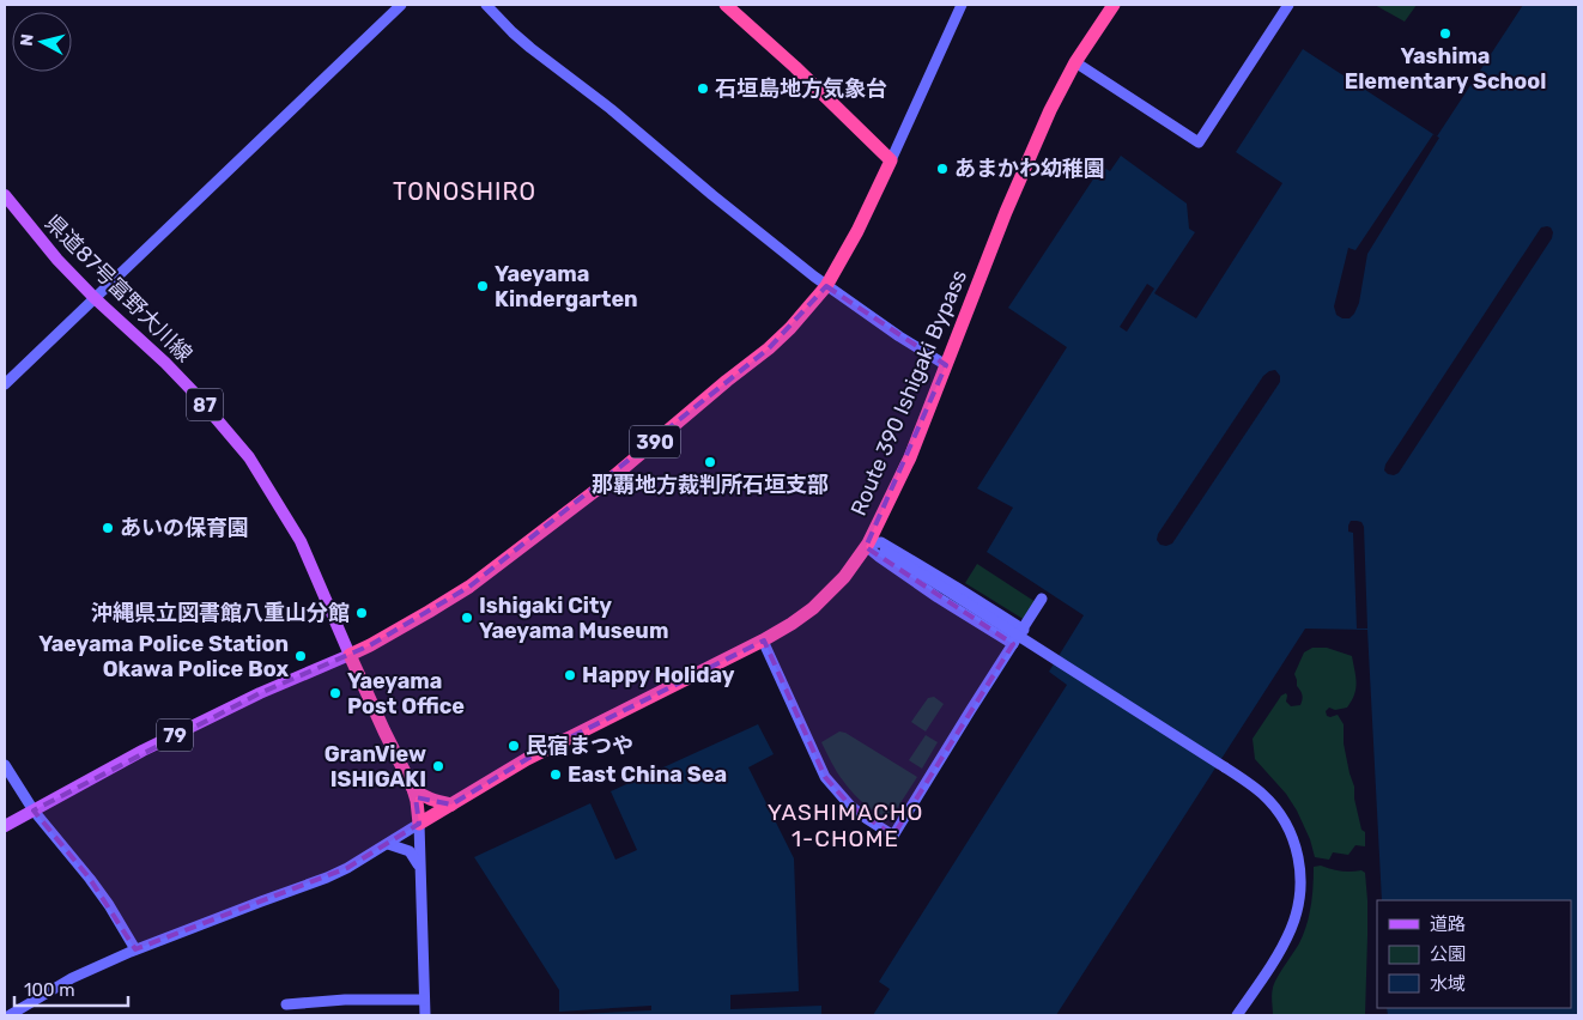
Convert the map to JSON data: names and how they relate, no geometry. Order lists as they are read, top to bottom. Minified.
{"streets":{"highway":["Route 390 Ishigaki Bypass","390"],"main road":["県道87号富野大川線","87","79"]},"crossings":[["県道87号富野大川線","390"],["県道87号富野大川線","79"],["390","79"]],"districts":["TONOSHIRO","YASHIMACHO 1-CHOME"],"places":["Yashima Elementary School","石垣島地方気象台","あまかわ幼稚園","Yaeyama Kindergarten","那覇地方裁判所石垣支部","あいの保育園","沖縄県立図書館八重山分館","Ishigaki City Yaeyama Museum","Yaeyama Police Station Okawa Police Box","Happy Holiday","Yaeyama Post Office","民宿まつや","GranView ISHIGAKI","East China Sea"],"legend":["道路","公園","水域"],"scale_bar":"100 m","north":"left"}
